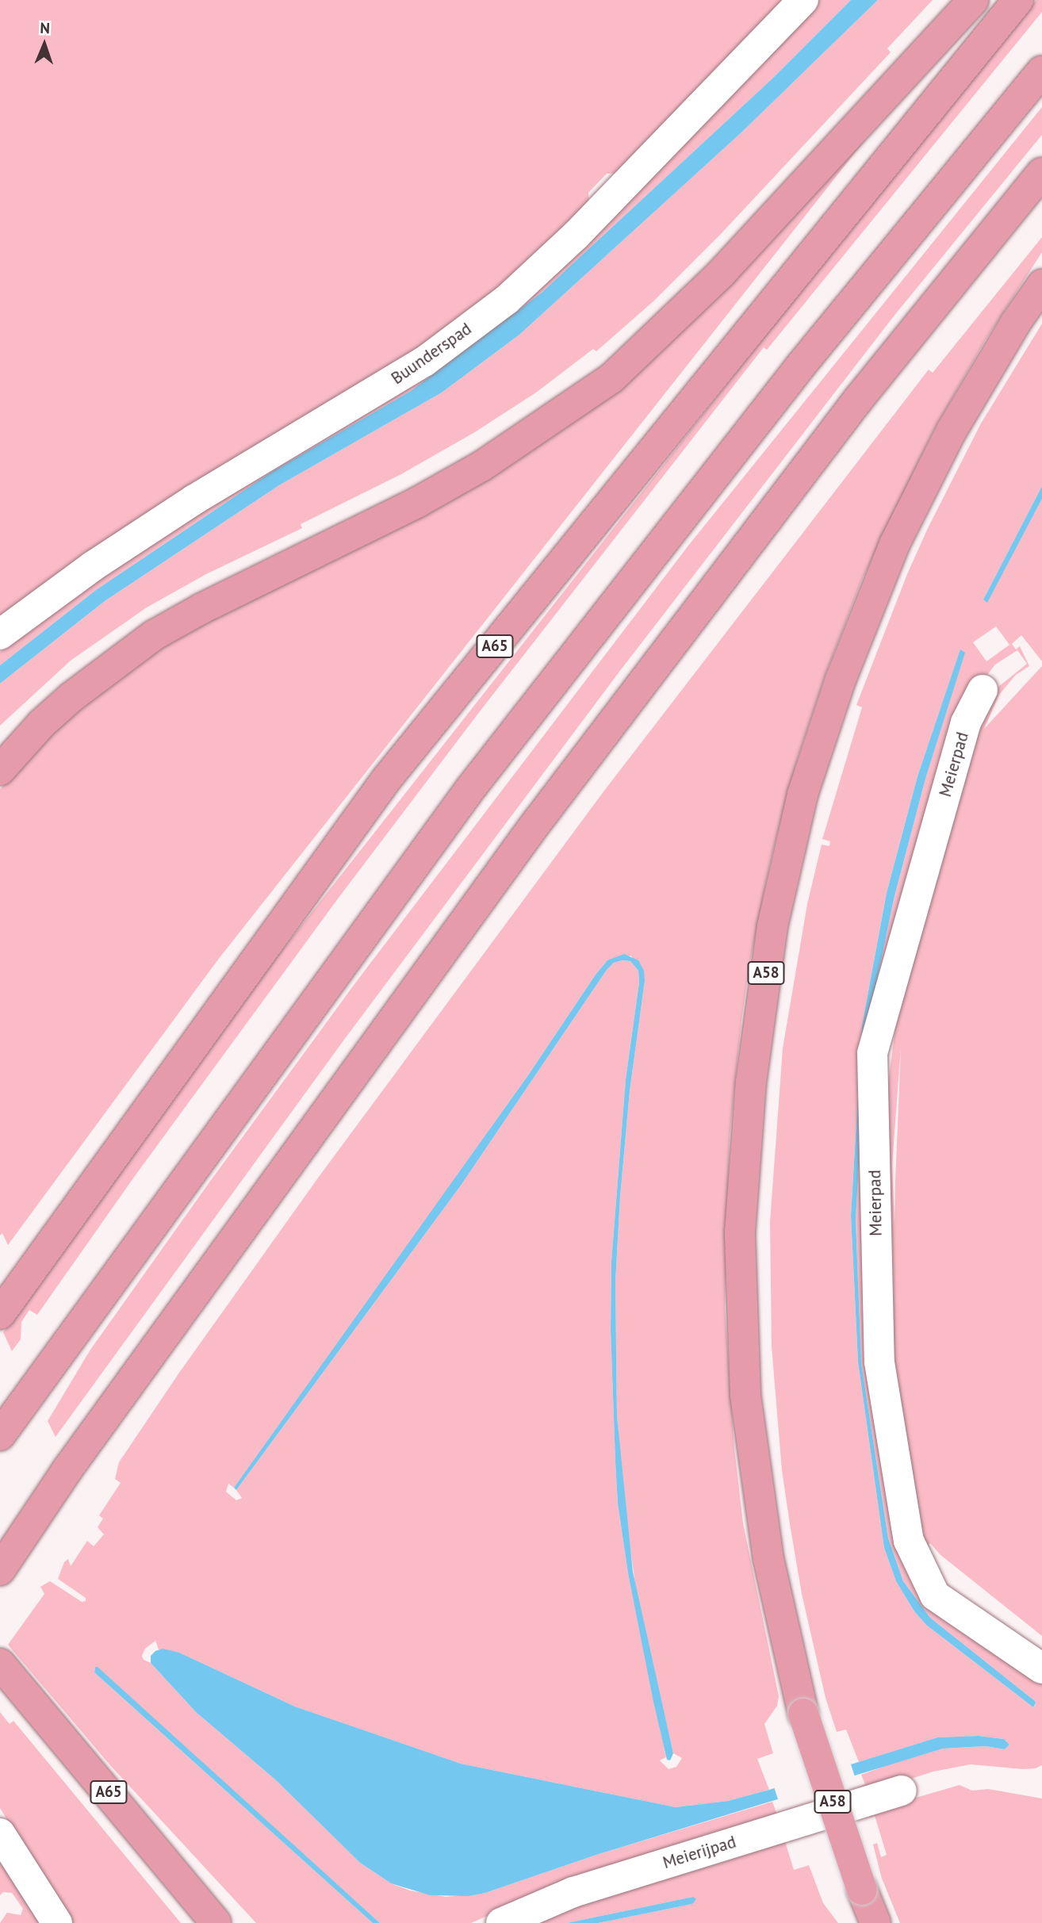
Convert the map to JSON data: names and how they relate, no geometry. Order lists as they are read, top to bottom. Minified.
{"streets":{"highway":["A65","A58"],"street":["Buunderspad","Meierpad","Meierijpad"]},"north":"top"}
